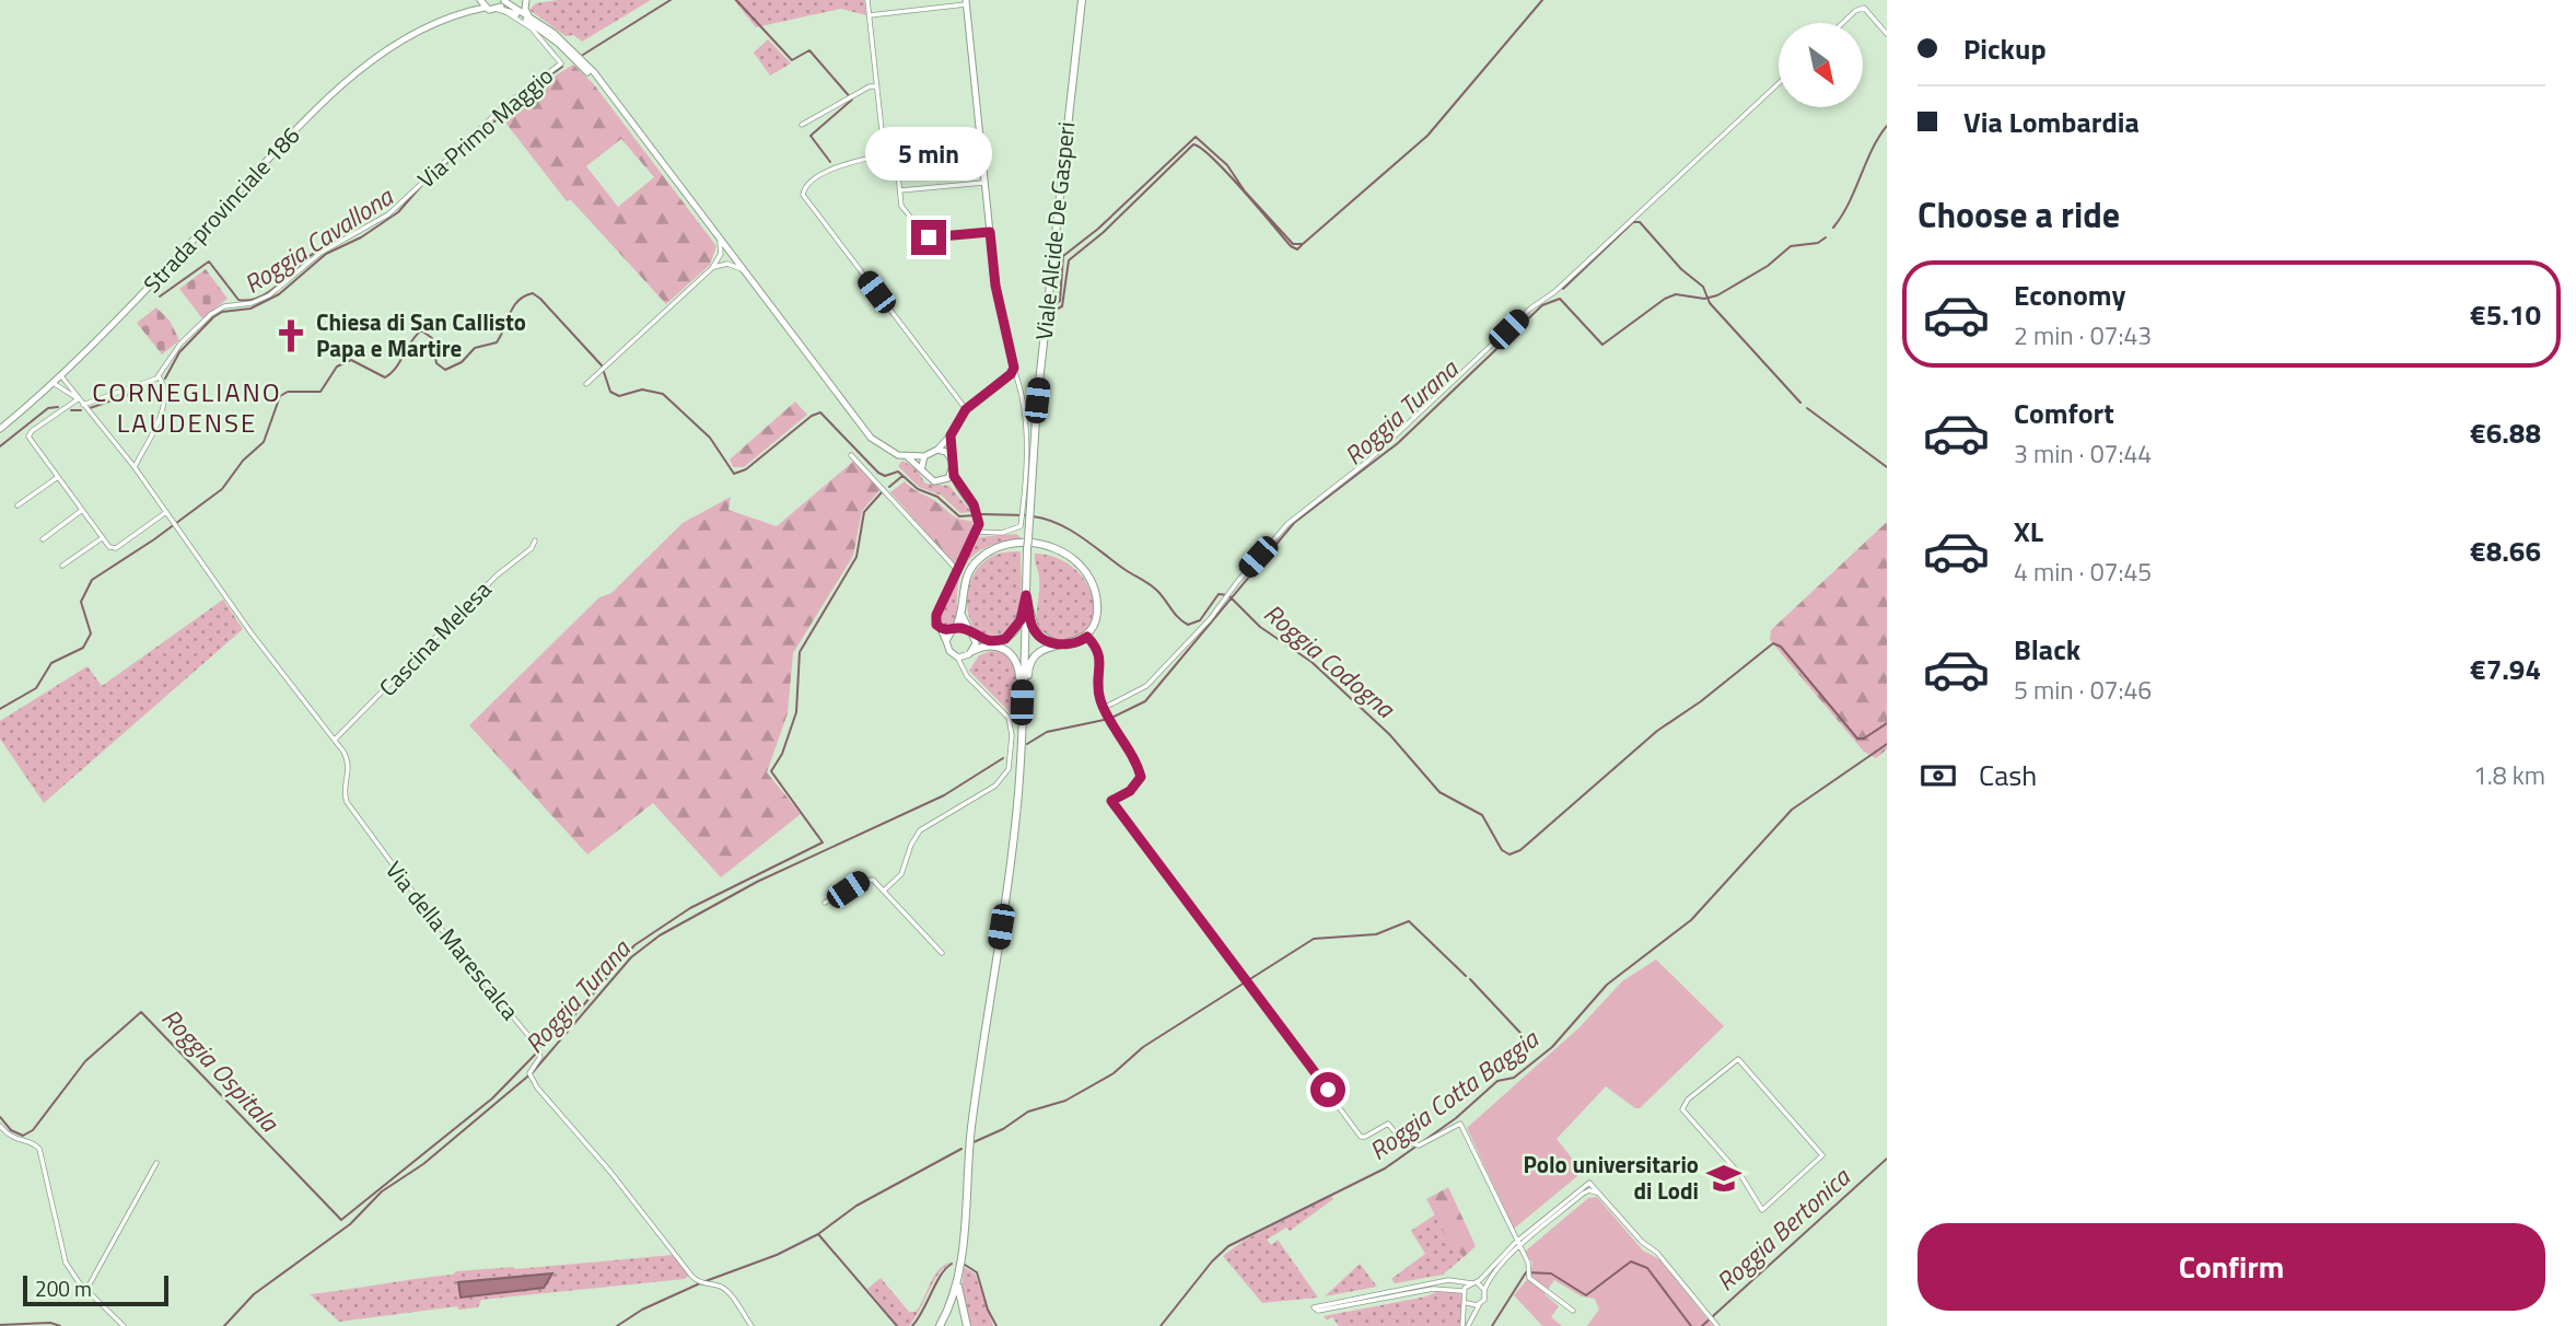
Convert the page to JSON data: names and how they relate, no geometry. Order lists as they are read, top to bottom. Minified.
{"streets":{"main road":["Strada provinciale 186","Viale Alcide De Gasperi"],"street":["Via Primo Maggio","Cascina Melesa","Via della Marescalca"]},"crossings":[["Cascina Melesa","Via della Marescalca"]],"districts":["CORNEGLIANO LAUDENSE"],"water":["Roggia Cavallona","Roggia Turana","Roggia Codogna","Roggia Ospitala","Roggia Cotta Baggia","Roggia Bertonica"],"places":{"church":["Chiesa di San Callisto Papa e Martire"],"school or university":["Polo universitario di Lodi"]},"scale_bar":"200 m","north":"bottom right","page":{"banner":["Pickup","Via Lombardia"],"bubble":"5 min","heading":"Choose a ride","list":[{"name":"Economy","note":"2 min · 07:43","value":"€5.10"},{"name":"Comfort","note":"3 min · 07:44","value":"€6.88"},{"name":"XL","note":"4 min · 07:45","value":"€8.66"},{"name":"Black","note":"5 min · 07:46","value":"€7.94"}],"pay":["Cash","1.8 km"],"buttons":"Confirm","scale":"200 m"}}
